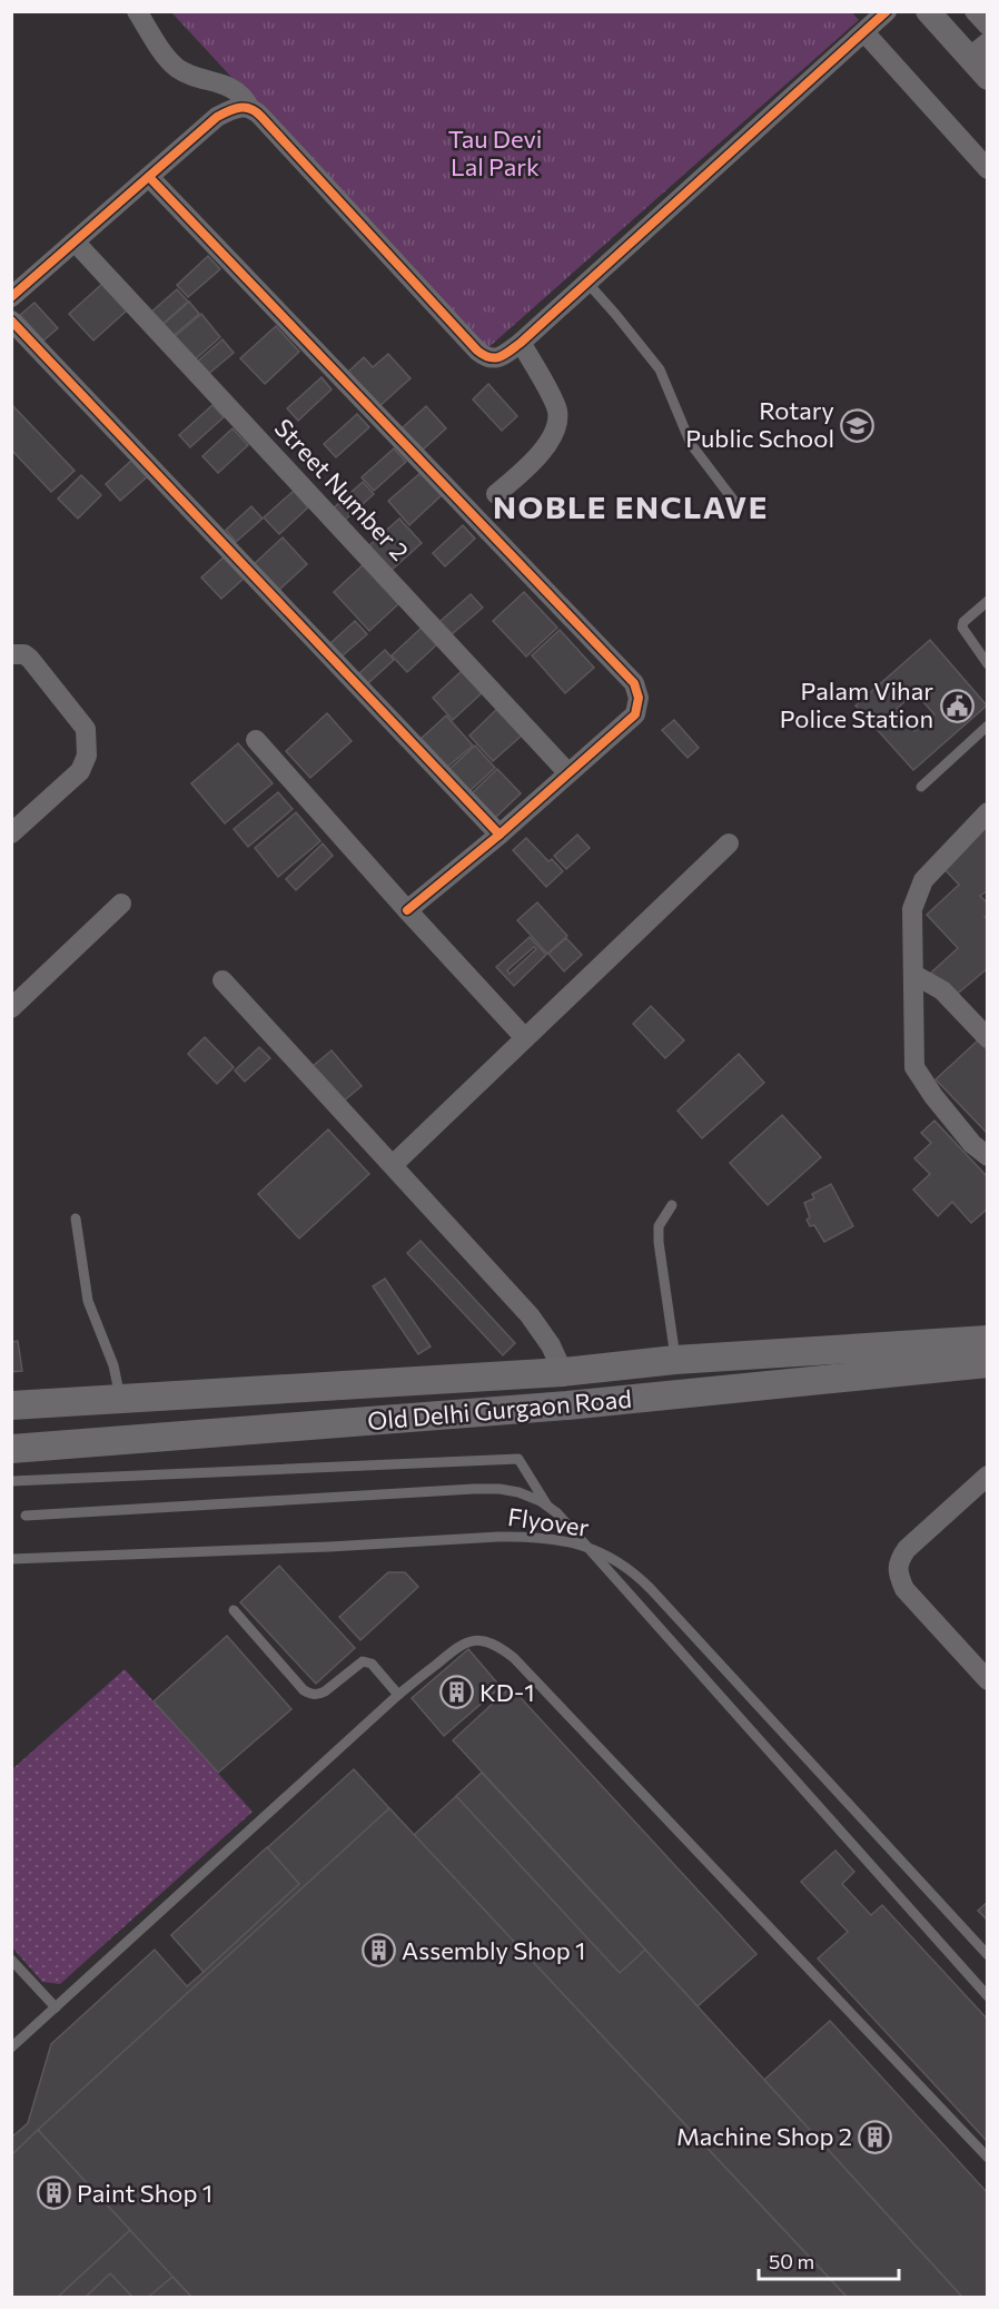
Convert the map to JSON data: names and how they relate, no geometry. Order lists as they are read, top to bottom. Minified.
{"streets":{"main road":["Old Delhi Gurgaon Road"],"street":["Street Number 2"],"lane":["Flyover"]},"districts":["NOBLE ENCLAVE"],"parks":["Tau Devi Lal Park"],"places":{"school or university":["Rotary Public School"],"public building":["Palam Vihar Police Station"],"building":["KD-1","Assembly Shop 1","Machine Shop 2","Paint Shop 1"]},"scale_bar":"50 m"}
